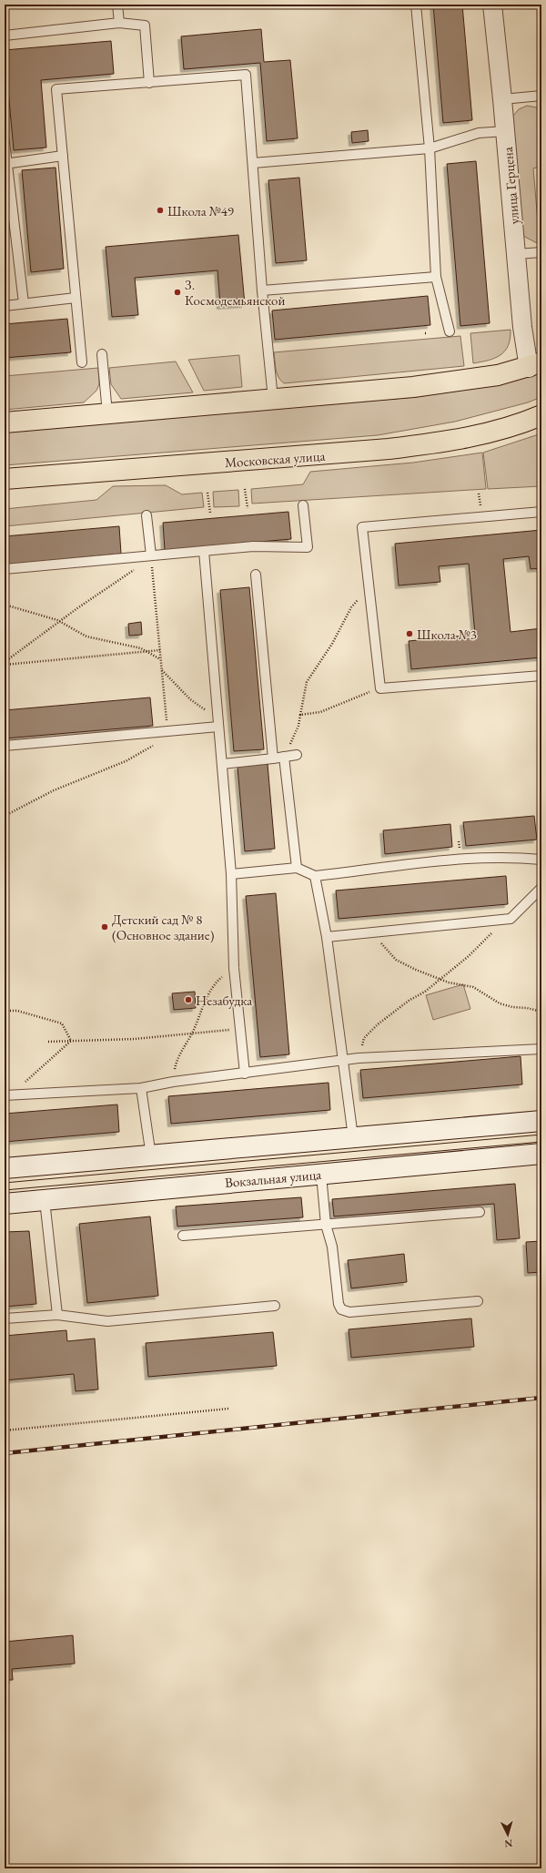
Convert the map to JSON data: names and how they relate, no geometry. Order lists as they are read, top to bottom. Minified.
{"streets":{"main road":["Московская улица","Вокзальная улица"],"street":["улица Герцена"]},"places":["Школа №49","З. Космодемьянской","Школа №3","Детский сад № 8 (Основное здание)","Незабудка"],"north":"bottom"}
